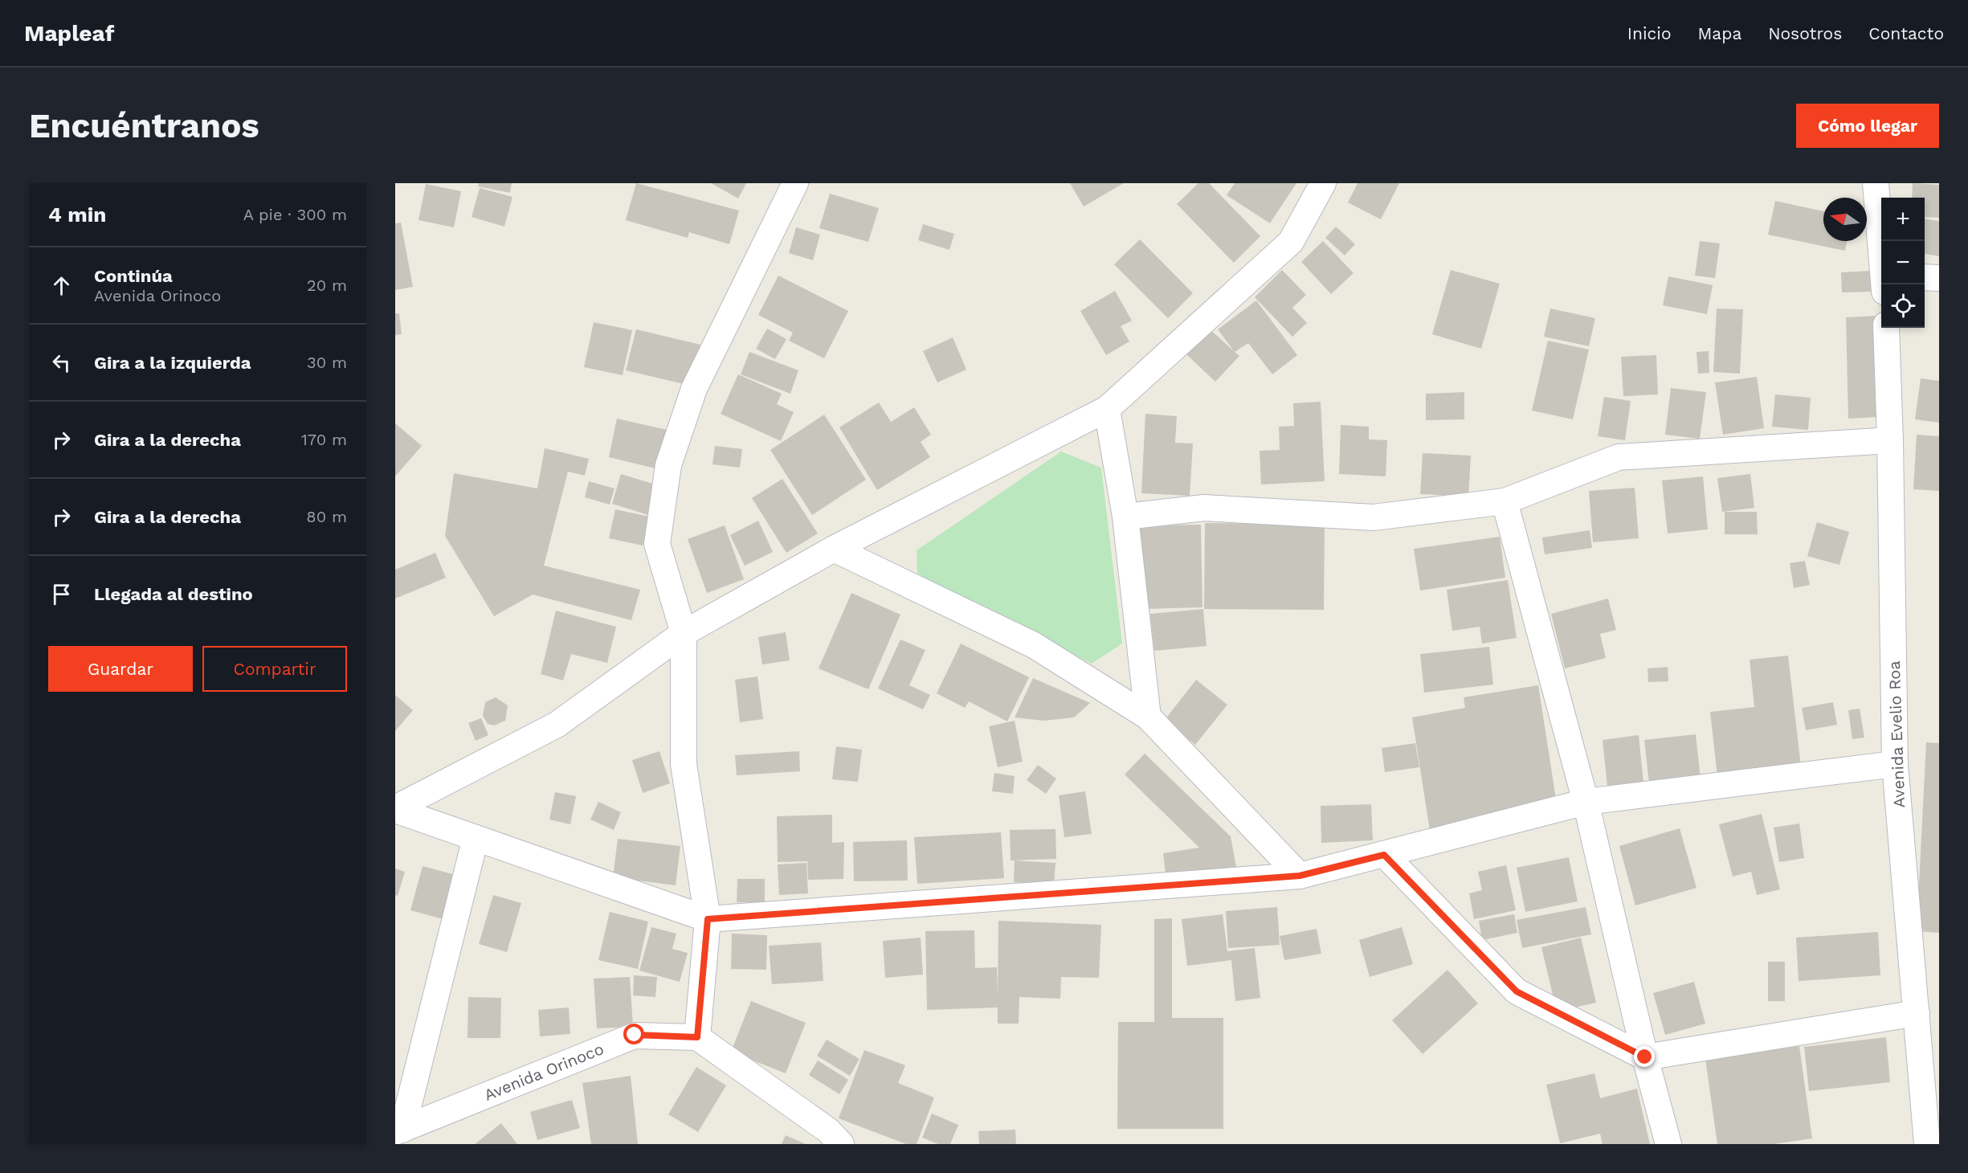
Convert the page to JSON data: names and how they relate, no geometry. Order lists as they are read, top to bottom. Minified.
{"streets":{"street":["Avenida Evelio Roa","Avenida Orinoco"]},"north":"left","page":{"header":"Mapleaf","nav":["Inicio","Mapa","Nosotros","Contacto"],"buttons":["Cómo llegar",["Guardar","Compartir"]],"title":"Encuéntranos","heading":["4 min","A pie · 300 m"],"map_buttons":["+","−"],"list":[["Continúa","Avenida Orinoco","20 m"],["Gira a la izquierda","30 m"],["Gira a la derecha","170 m"],["Gira a la derecha","80 m"],"Llegada al destino"]}}
